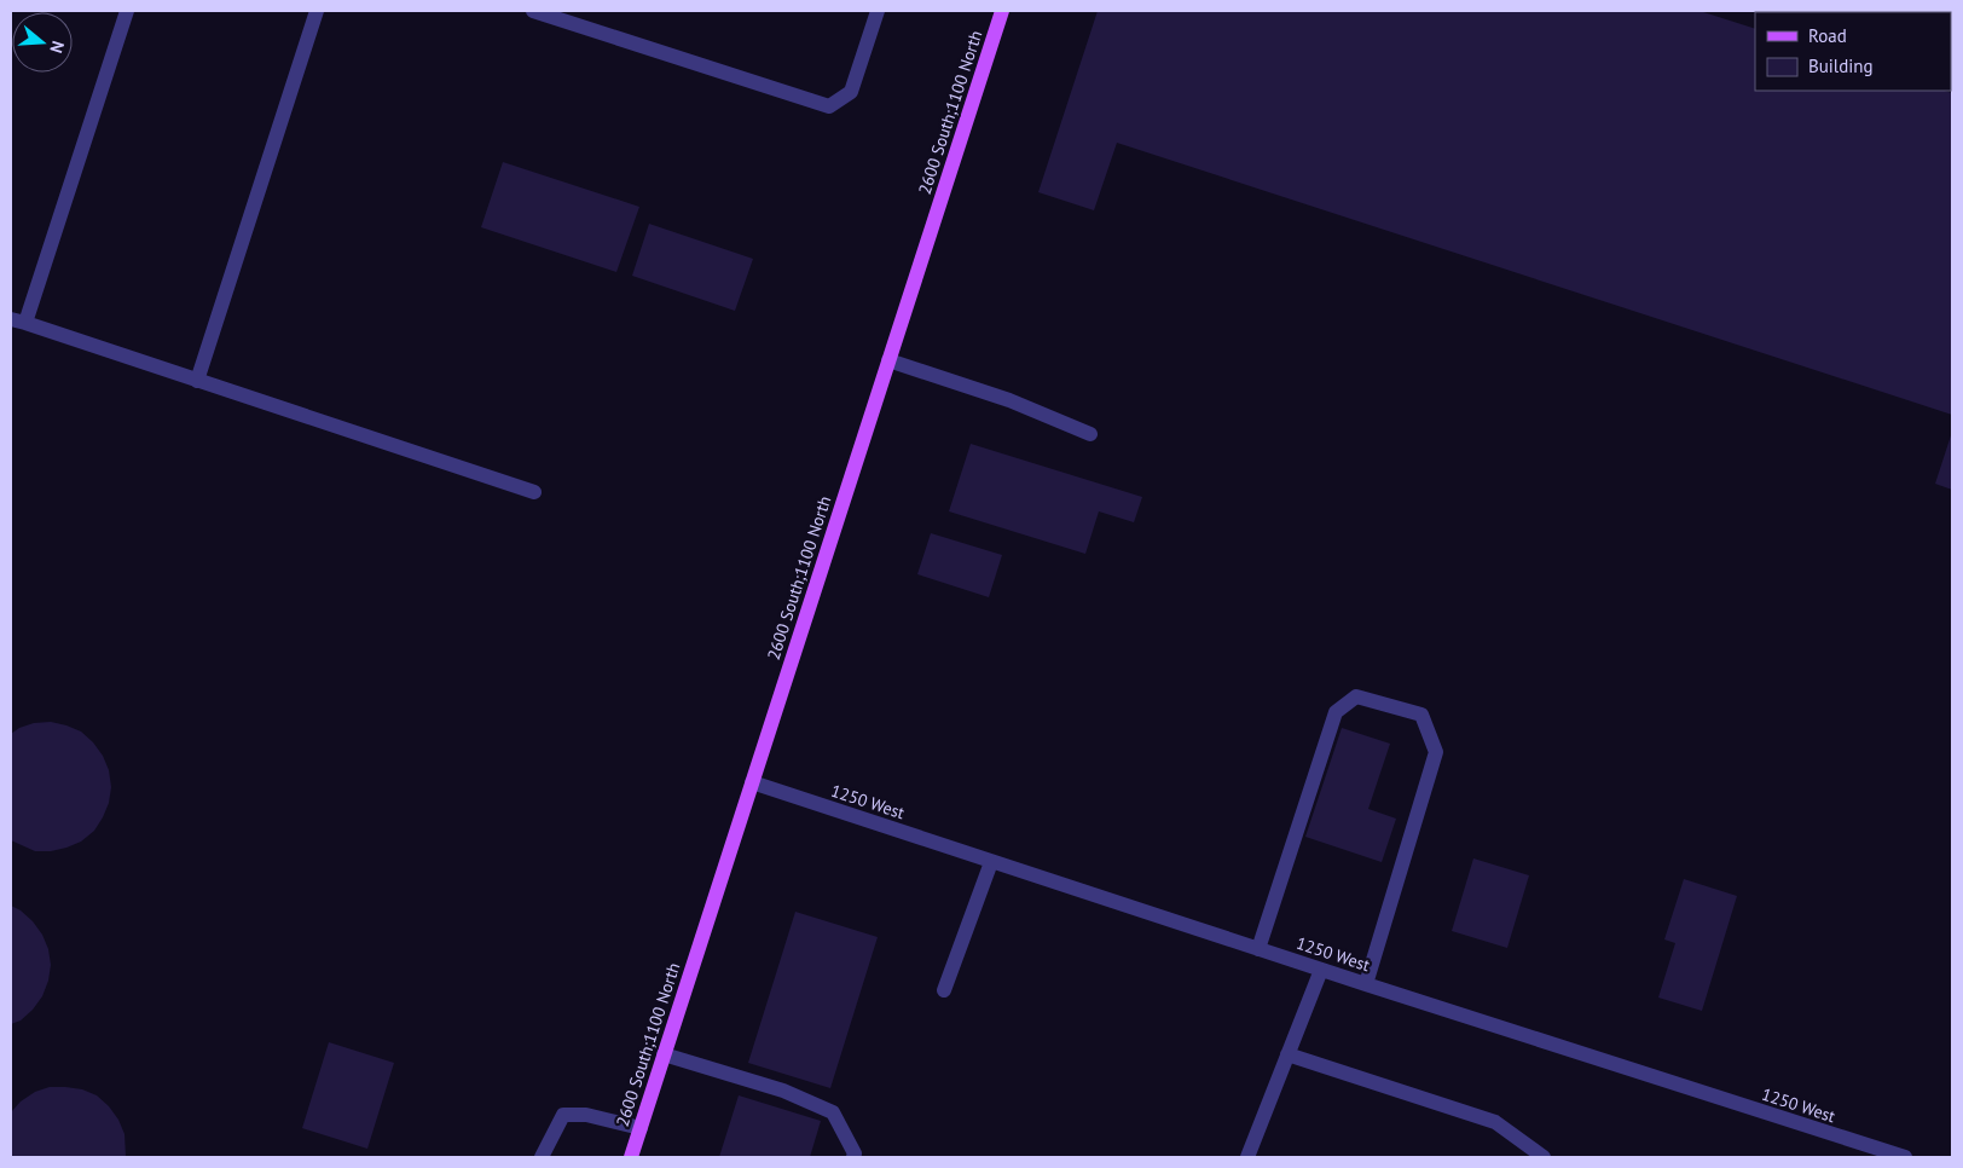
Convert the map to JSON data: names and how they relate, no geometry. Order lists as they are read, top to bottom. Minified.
{"streets":{"main road":["2600 South;1100 North"],"street":["1250 West"]},"crossings":[["2600 South;1100 North","1250 West"]],"legend":["Road","Building"],"north":"right"}
